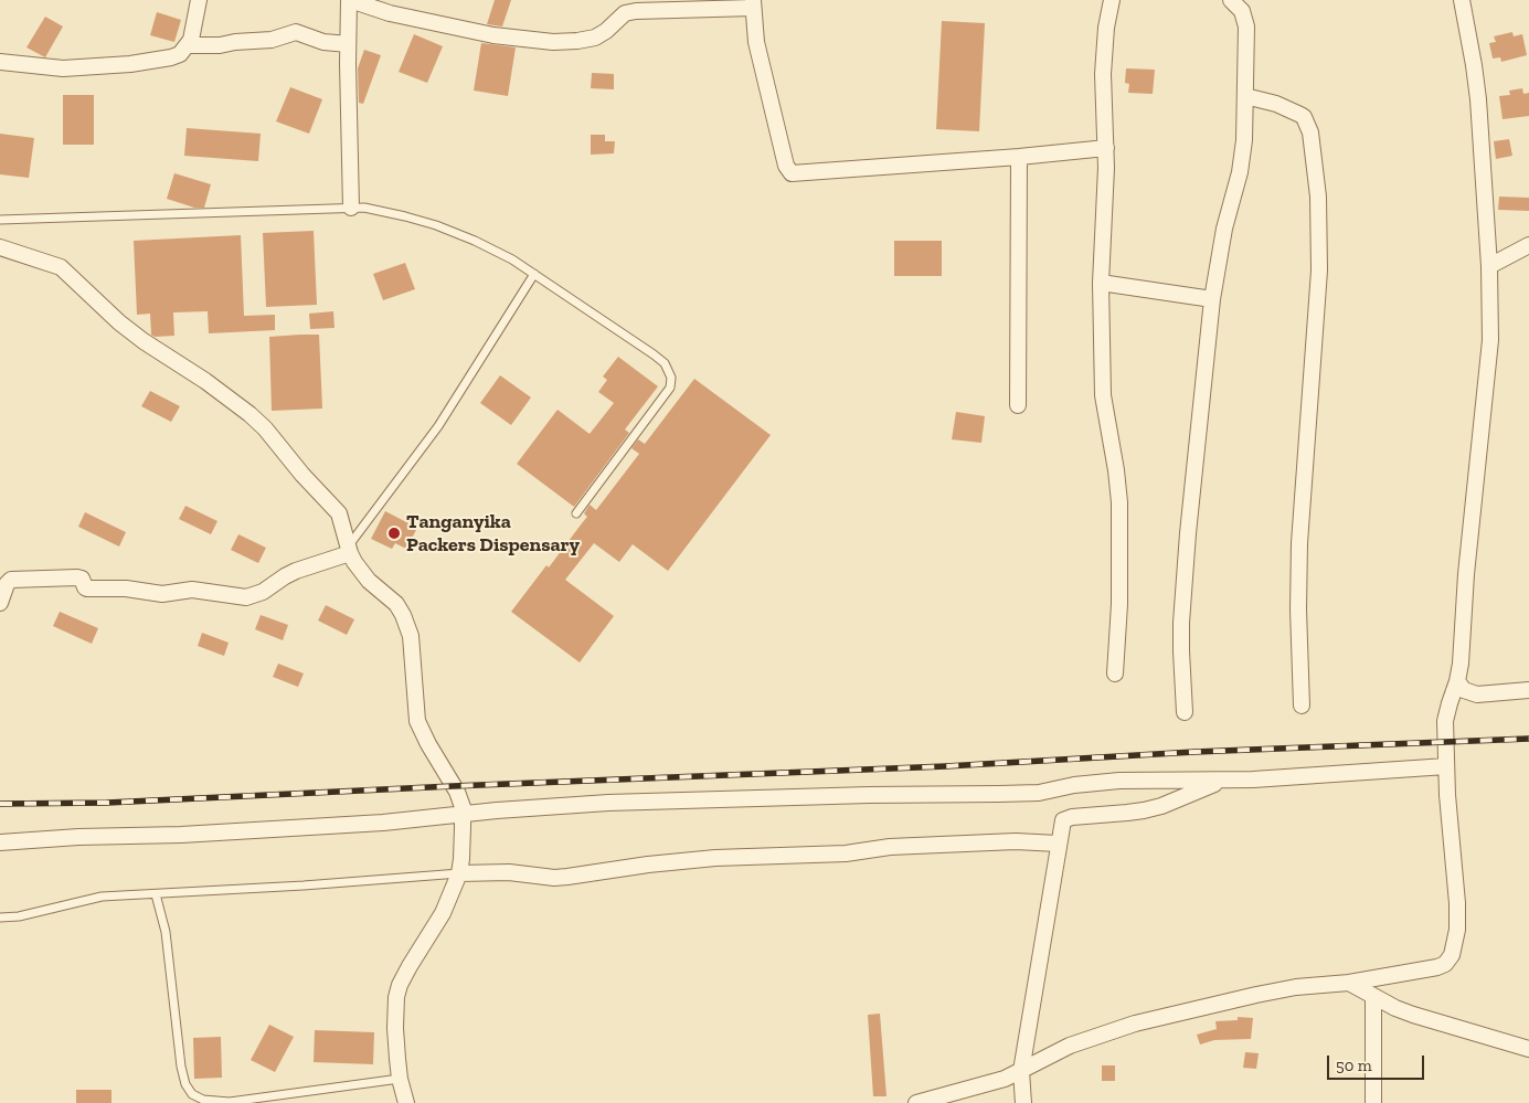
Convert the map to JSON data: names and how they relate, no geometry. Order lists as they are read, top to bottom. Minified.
{"places":["Tanganyika Packers Dispensary"],"scale_bar":"50 m"}
